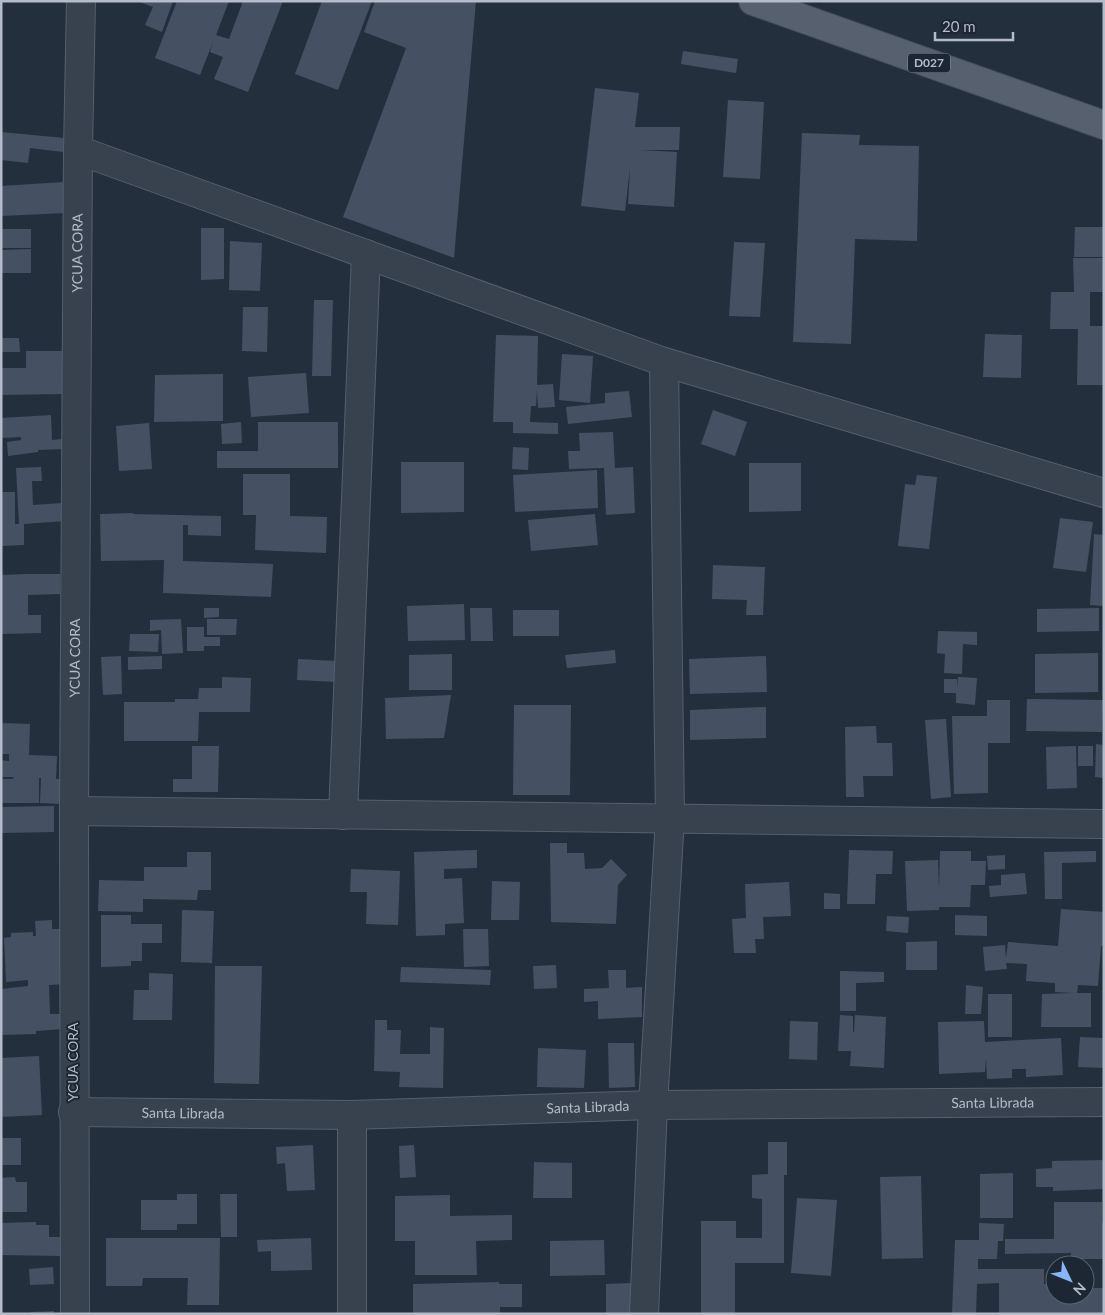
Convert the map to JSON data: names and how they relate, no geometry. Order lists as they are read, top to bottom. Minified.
{"streets":{"main road":["D027"],"street":["YCUA CORA","Santa Librada"]},"crossings":[["YCUA CORA","Santa Librada"]],"scale_bar":"20 m","north":"bottom right"}
